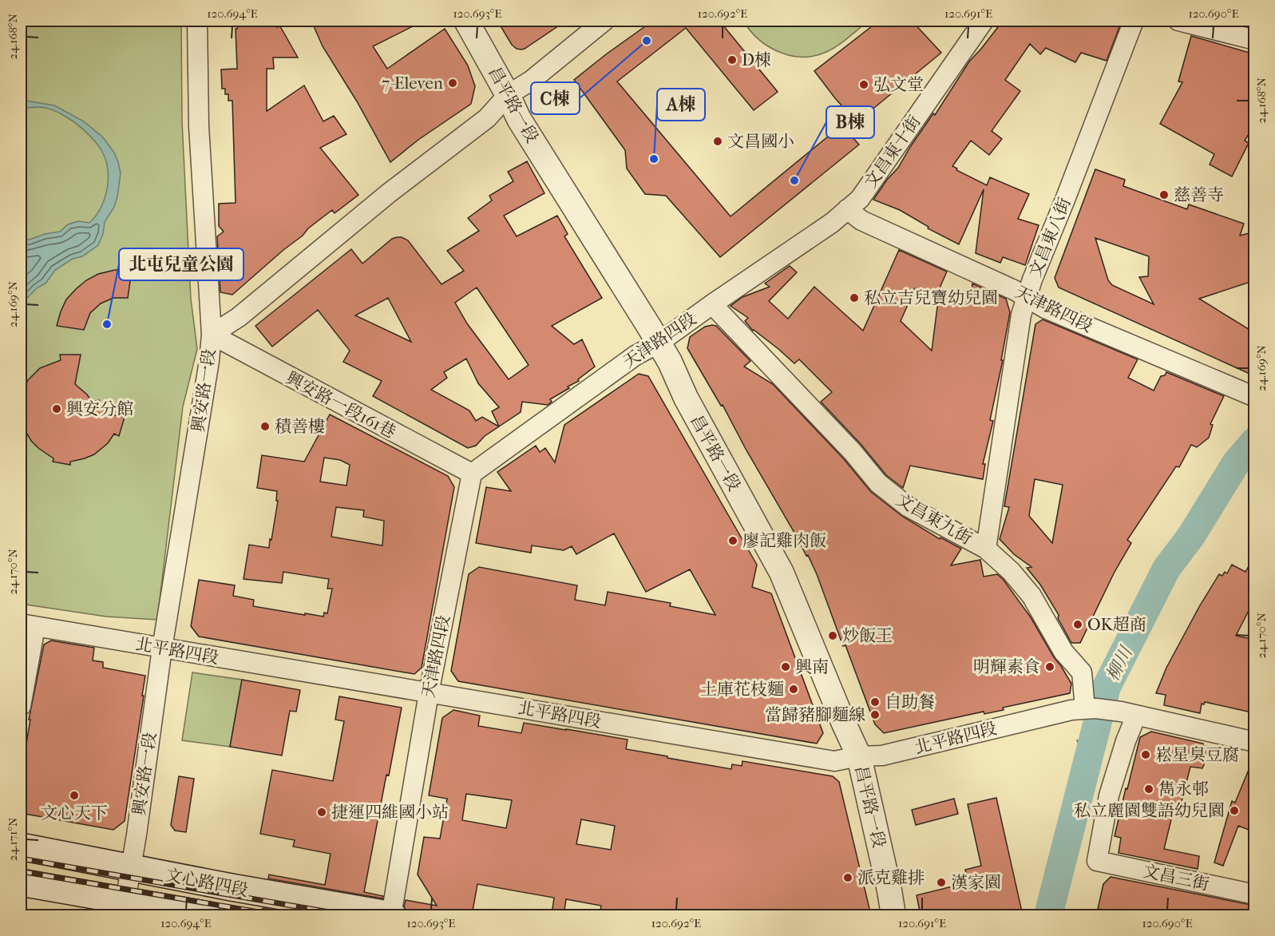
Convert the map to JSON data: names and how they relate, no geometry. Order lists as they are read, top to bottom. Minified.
{"streets":{"main road":["文心路四段"],"street":["昌平路一段","文昌東十街","文昌東八街","天津路四段","興安路一段","興安路一段161巷","文昌東九街","北平路四段","文昌三街"]},"crossings":[["昌平路一段","天津路四段"],["昌平路一段","興安路一段"],["昌平路一段","北平路四段"],["文昌東十街","天津路四段"],["文昌東八街","天津路四段"],["文昌東八街","文昌東九街"],["天津路四段","興安路一段161巷"],["天津路四段","文昌東九街"],["天津路四段","北平路四段"],["天津路四段","文心路四段"],["興安路一段","興安路一段161巷"],["興安路一段","北平路四段"],["興安路一段","文心路四段"],["文昌東九街","北平路四段"],["北平路四段","文昌三街"]],"water":["柳川"],"places":["C棟","D棟","7-Eleven","弘文堂","文昌國小","A棟","B棟","慈善寺","私立吉兒寶幼兒園","北屯兒童公園","興安分館","積善樓","廖記雞肉飯","OK超商","炒飯王","興南","明輝素食","土庫花枝麵","自助餐","當歸豬腳麵線","崧星臭豆腐","雋永邨","文心天下","私立麗園雙語幼兒園","捷運四維國小站","派克雞排","漢家園"],"coordinates":["120.694°E","120.693°E","120.692°E","120.691°E","120.690°E","24.168°N","24.169°N","24.170°N","24.171°N"]}
